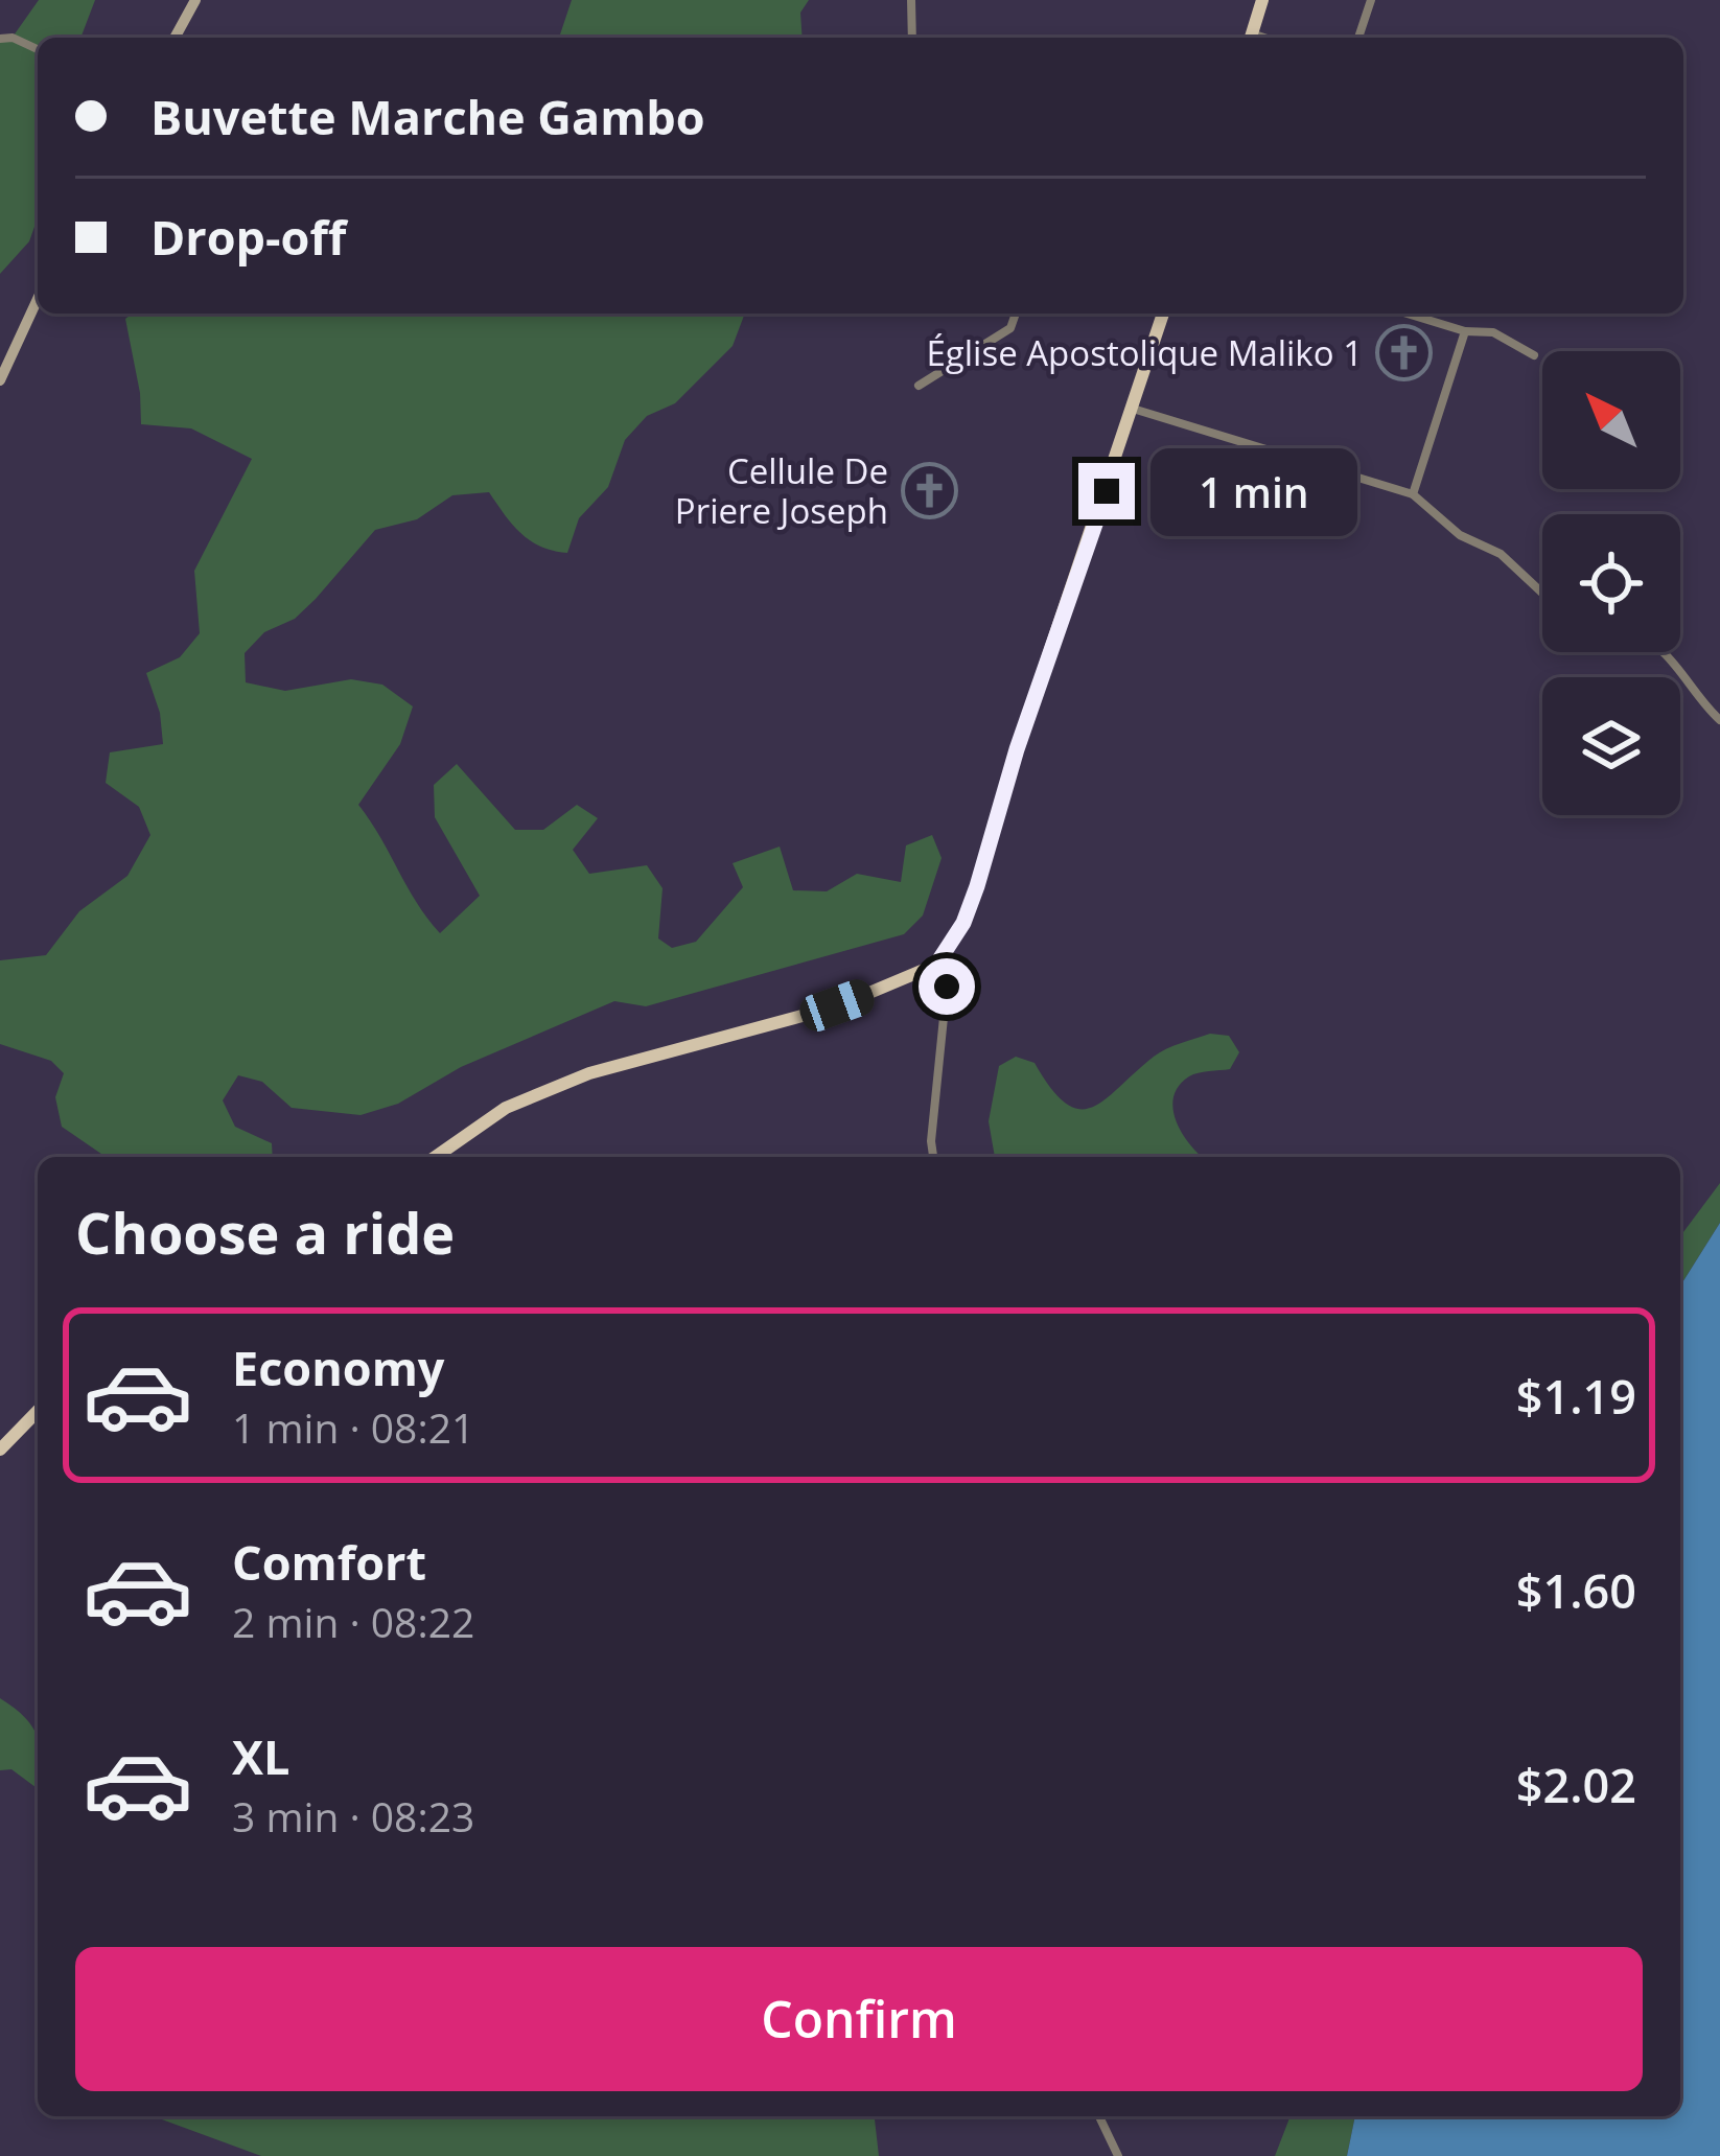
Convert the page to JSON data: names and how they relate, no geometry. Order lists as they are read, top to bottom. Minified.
{"places":{"church":["Église Apostolique Maliko 1","Cellule De Priere Joseph"]},"north":"top left","page":{"banner":["Buvette Marche Gambo","Drop-off"],"bubble":"1 min","heading":"Choose a ride","list":[{"name":"Economy","note":"1 min · 08:21","value":"$1.19"},{"name":"Comfort","note":"2 min · 08:22","value":"$1.60"},{"name":"XL","note":"3 min · 08:23","value":"$2.02"}],"buttons":"Confirm"}}
